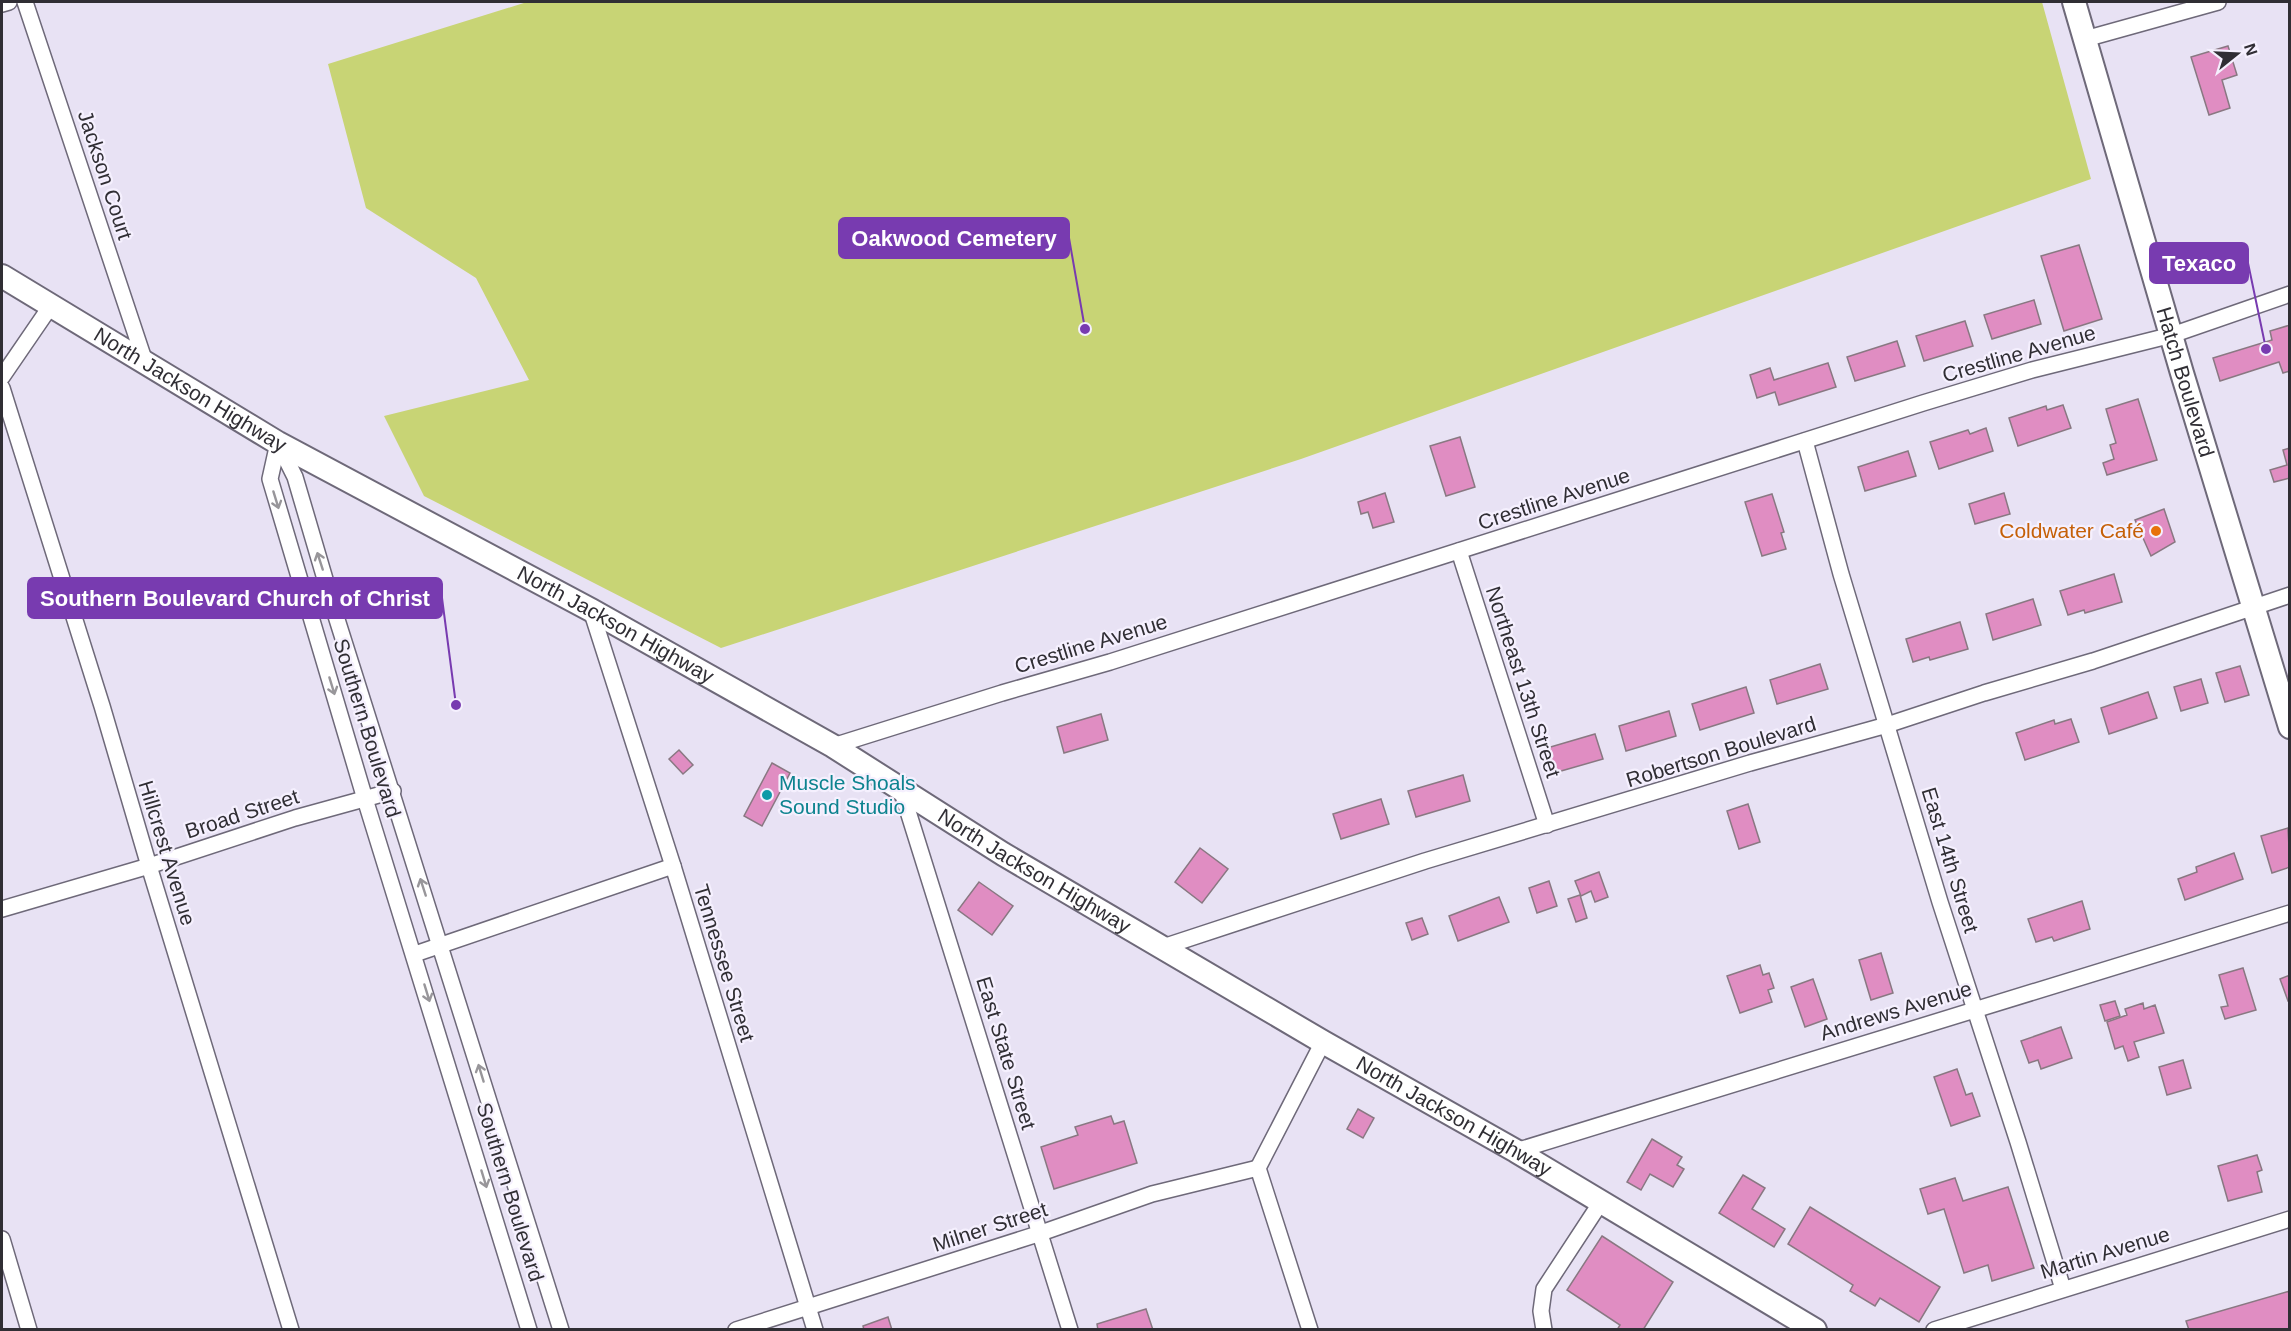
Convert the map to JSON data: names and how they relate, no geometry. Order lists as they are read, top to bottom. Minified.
{"streets":{"main road":["Hatch Boulevard","North Jackson Highway"],"street":["Jackson Court","Crestline Avenue","Northeast 13th Street","Southern Boulevard","Robertson Boulevard","Broad Street","Hillcrest Avenue","East 14th Street","Tennessee Street","Andrews Avenue","East State Street","Milner Street","Martin Avenue"]},"crossings":[["Jackson Court","North Jackson Highway"],["Crestline Avenue","Hatch Boulevard"],["Crestline Avenue","North Jackson Highway"],["Crestline Avenue","Northeast 13th Street"],["Crestline Avenue","East 14th Street"],["Hatch Boulevard","Robertson Boulevard"],["North Jackson Highway","Southern Boulevard"],["North Jackson Highway","Robertson Boulevard"],["North Jackson Highway","Tennessee Street"],["North Jackson Highway","Andrews Avenue"],["North Jackson Highway","East State Street"],["Northeast 13th Street","Robertson Boulevard"],["Southern Boulevard","Broad Street"],["Robertson Boulevard","East 14th Street"],["Broad Street","Hillcrest Avenue"],["East 14th Street","Andrews Avenue"],["East 14th Street","Martin Avenue"],["Tennessee Street","Milner Street"],["East State Street","Milner Street"]],"places":["Oakwood Cemetery","Texaco","Coldwater Café","Southern Boulevard Church of Christ","Muscle Shoals Sound Studio"],"north":"right"}
